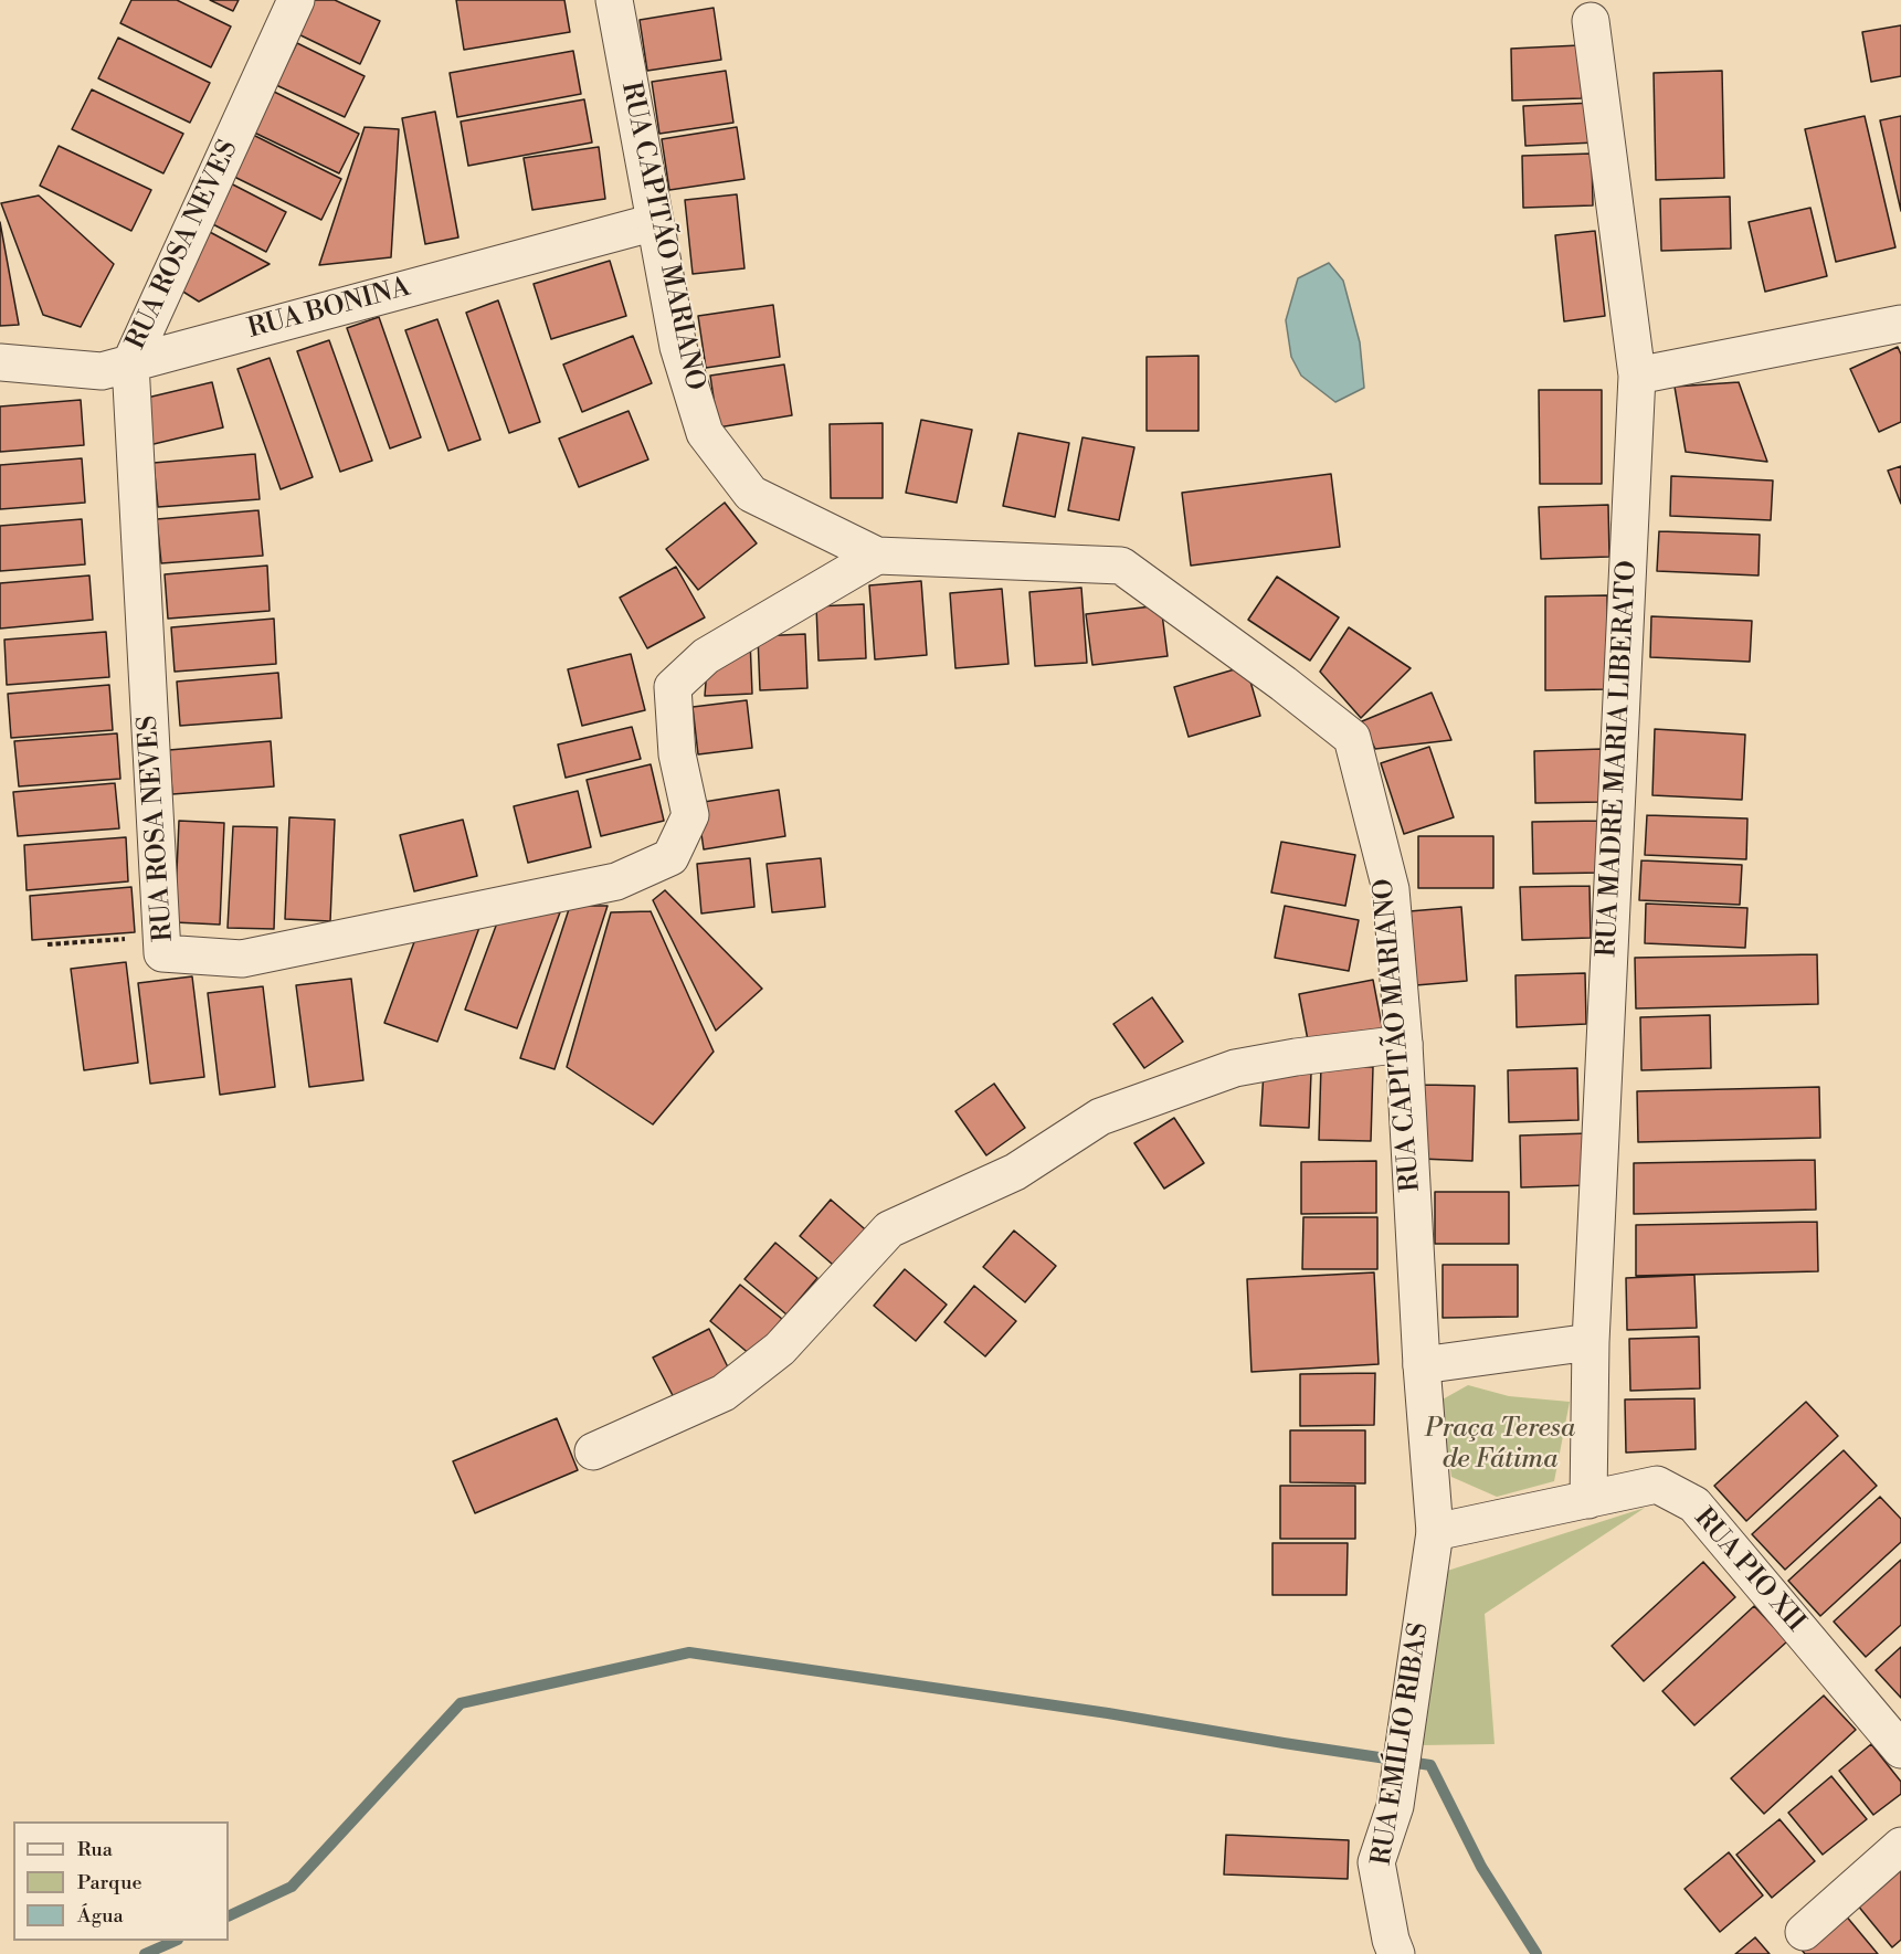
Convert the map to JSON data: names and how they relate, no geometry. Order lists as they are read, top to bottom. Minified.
{"streets":{"street":["RUA CAPITÃO MARIANO","RUA ROSA NEVES","RUA BONINA","RUA MADRE MARIA LIBERATO","RUA PIO XII","RUA EMÍLIO RIBAS"]},"crossings":[["RUA CAPITÃO MARIANO","RUA ROSA NEVES"],["RUA CAPITÃO MARIANO","RUA BONINA"],["RUA CAPITÃO MARIANO","RUA PIO XII"],["RUA CAPITÃO MARIANO","RUA EMÍLIO RIBAS"],["RUA ROSA NEVES","RUA BONINA"],["RUA MADRE MARIA LIBERATO","RUA PIO XII"],["RUA PIO XII","RUA EMÍLIO RIBAS"]],"parks":["Praça Teresa de Fátima"],"legend":["Rua","Parque","Água"]}
